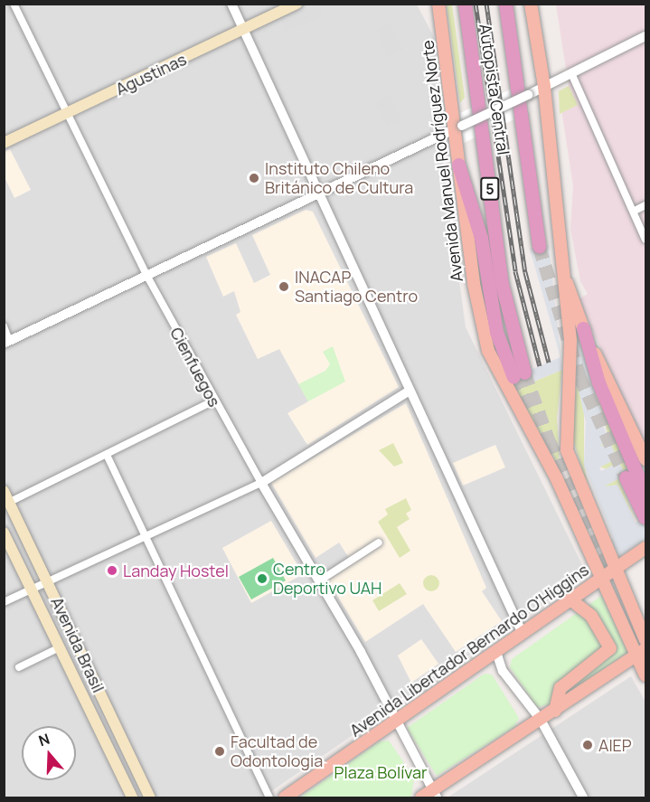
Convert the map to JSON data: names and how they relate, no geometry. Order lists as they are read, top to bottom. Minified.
{"streets":{"highway":["Autopista Central","5"],"main road":["Agustinas","Avenida Manuel Rodríguez Norte","Avenida Brasil","Avenida Libertador Bernardo O'Higgins"],"street":["Cienfuegos"]},"crossings":[["Agustinas","Cienfuegos"],["Autopista Central","Avenida Manuel Rodríguez Norte"],["Avenida Manuel Rodríguez Norte","Avenida Libertador Bernardo O'Higgins"],["Cienfuegos","Avenida Libertador Bernardo O'Higgins"]],"parks":["Plaza Bolívar"],"places":["Instituto Chileno Británico de Cultura","INACAP Santiago Centro","Landay Hostel","Centro Deportivo UAH","AIEP","Facultad de Odontologia"],"north":"top"}
